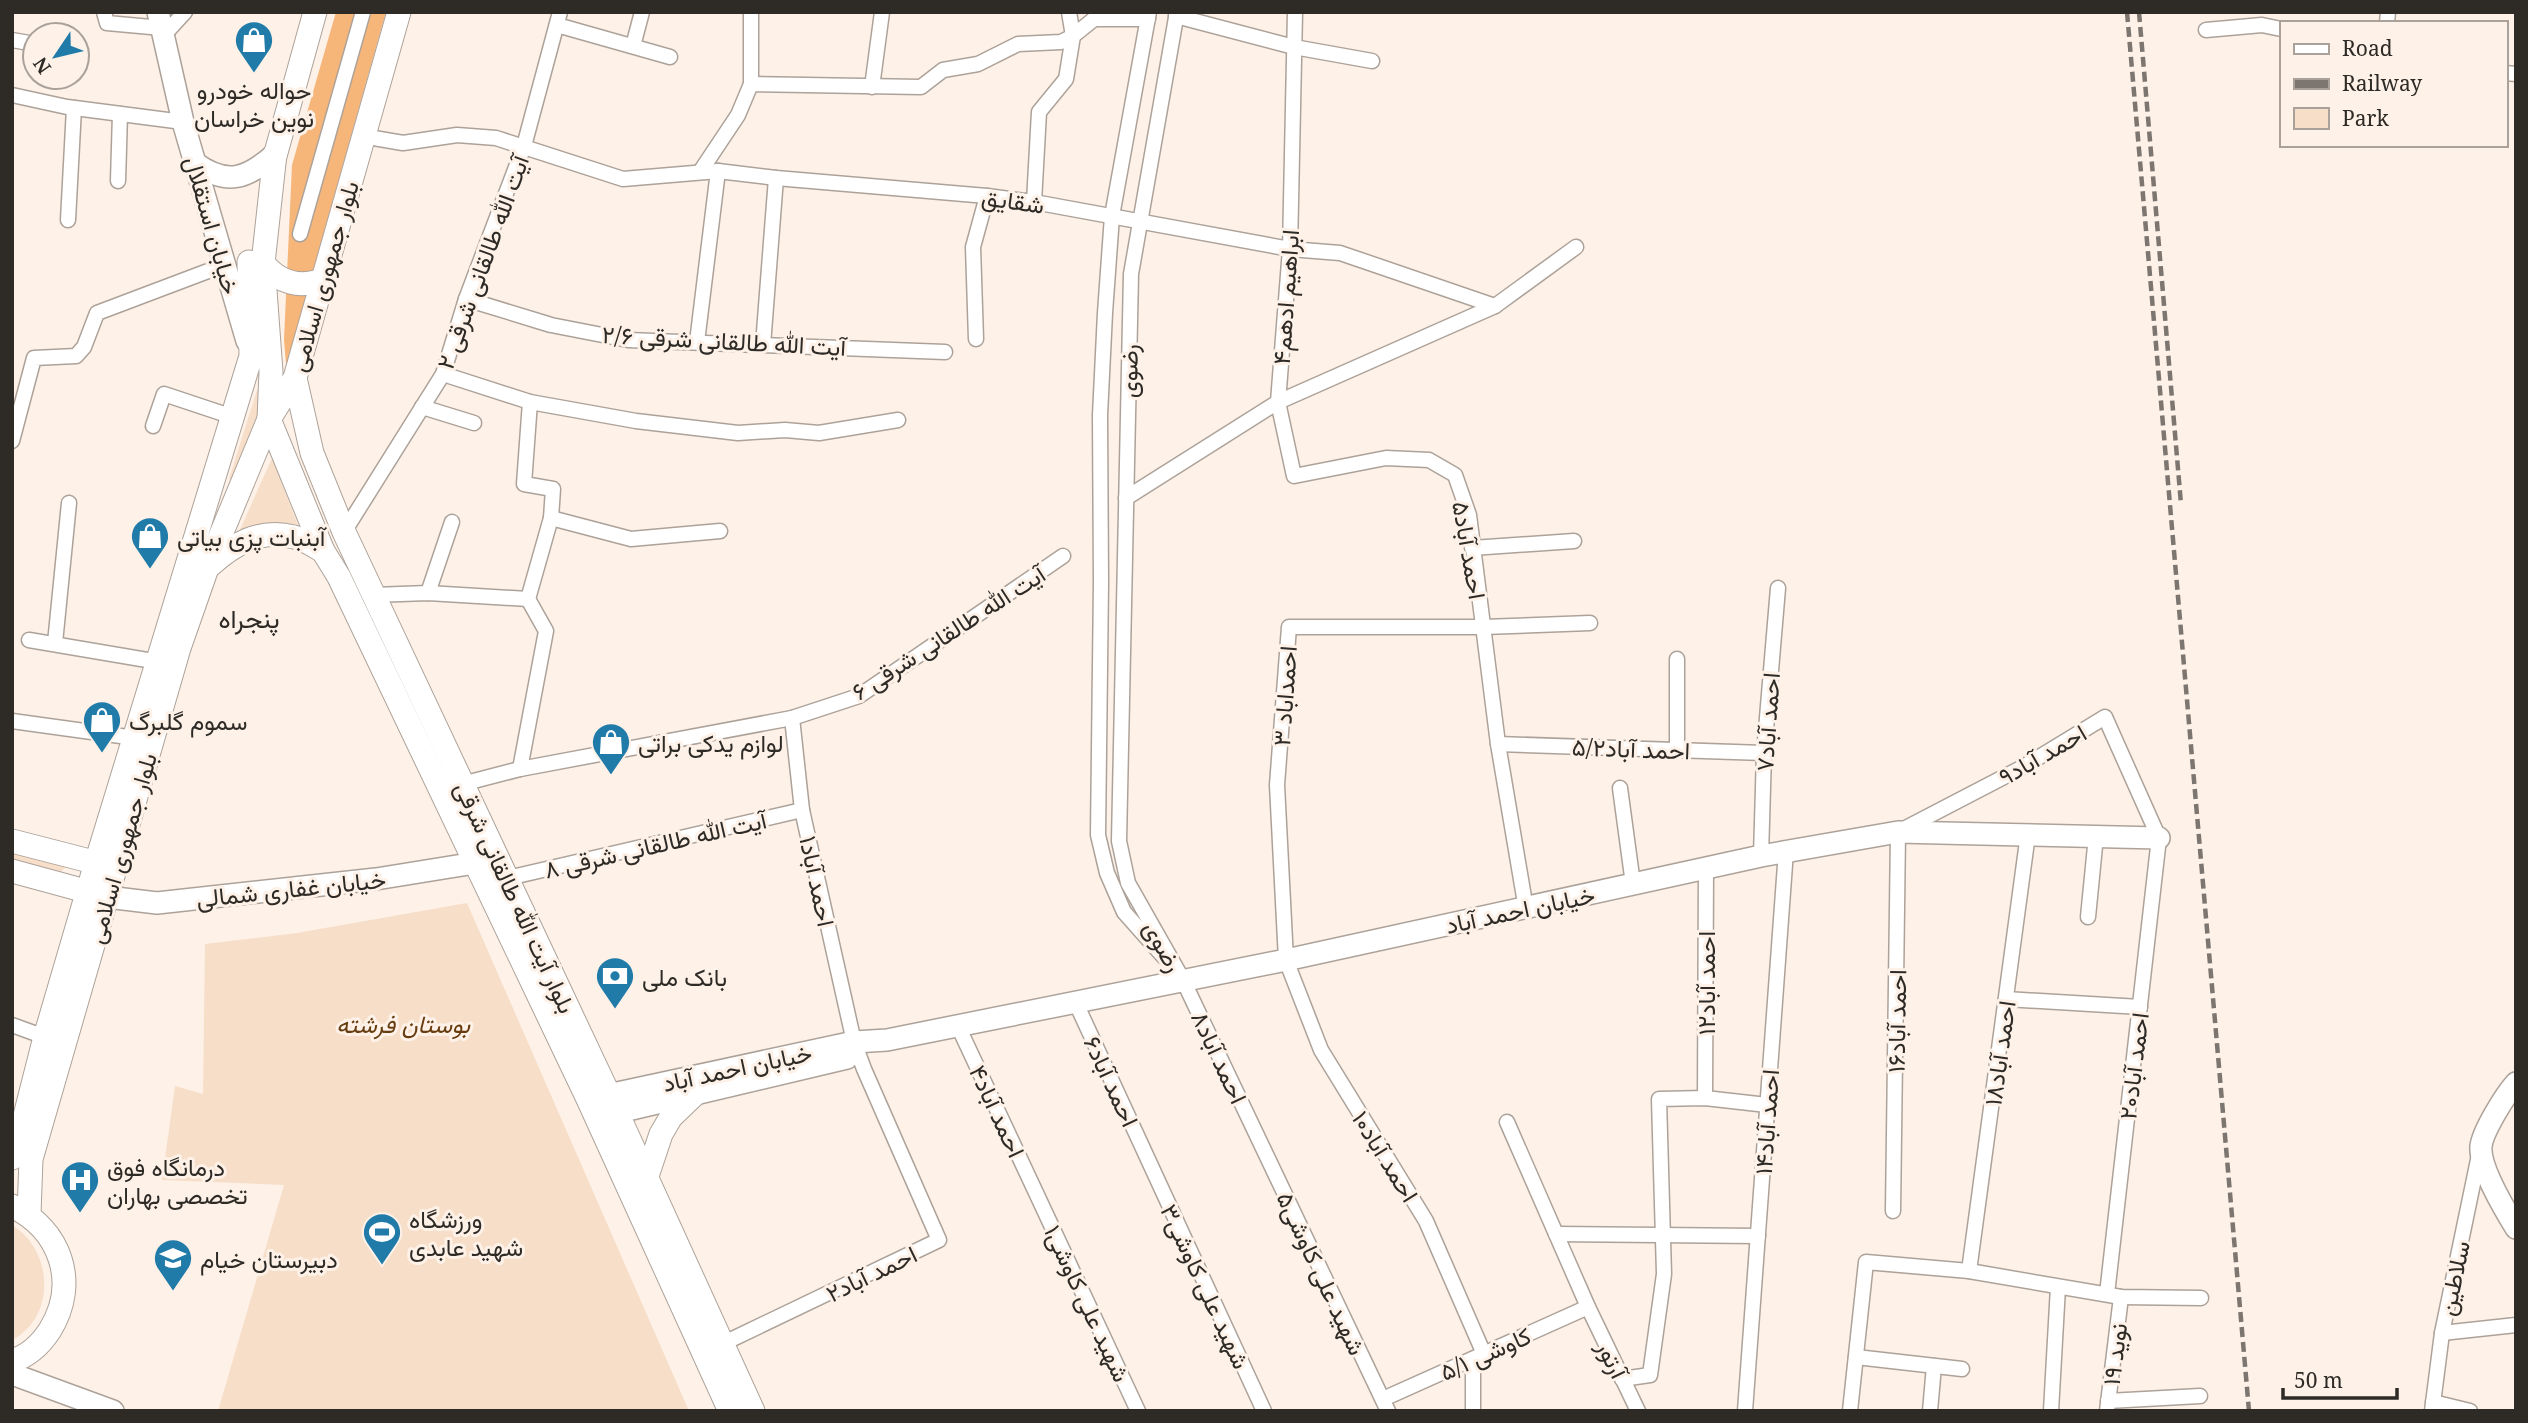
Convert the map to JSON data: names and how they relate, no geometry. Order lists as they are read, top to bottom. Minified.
{"streets":{"main road":["خیابان استقلال","بلوار جمهوری اسلامی","خیابان غفاری شمالی","بلوار آیت الله طالقانی شرقی","خیابان احمد آباد"],"street":["شقایق","آیت الله طالقانی شرقی ۲","ابراهیم ادهم۴","آیت الله طالقانی شرقی ۲/۶","رضوی","احمد آباد۵","آیت الله طالقانی شرقی ۶","احمداباد ۳","احمد آباد۷","احمد آباد۵/۲","احمد آباد۹","آیت الله طالقانی شرقی ۸","احمد آباد۱","احمد آباد۱۲","احمد آباد۱۶","احمد آباد۱۸","احمد آباد۸","احمد آباد۲۰","احمد آباد۶","احمد آباد۴","احمد آباد۱۴","احمد آباد۱۰","احمد آباد۲","شهید علی کاوشی۵","سلاطین","شهید علی کاوشی۳","شهید علی کاوشی۱","کاوشی ۵/۱","نوید ۱۹","آرتور"]},"crossings":[["شقایق","آیت الله طالقانی شرقی ۲"],["شقایق","بلوار جمهوری اسلامی"],["شقایق","ابراهیم ادهم۴"],["شقایق","رضوی"],["خیابان استقلال","بلوار جمهوری اسلامی"],["آیت الله طالقانی شرقی ۲","آیت الله طالقانی شرقی ۲/۶"],["آیت الله طالقانی شرقی ۲","بلوار آیت الله طالقانی شرقی"],["بلوار جمهوری اسلامی","خیابان غفاری شمالی"],["بلوار جمهوری اسلامی","بلوار آیت الله طالقانی شرقی"],["ابراهیم ادهم۴","احمد آباد۵"],["رضوی","خیابان احمد آباد"],["رضوی","احمد آباد۸"],["احمد آباد۵","احمداباد ۳"],["احمد آباد۵","احمد آباد۵/۲"],["احمد آباد۵","خیابان احمد آباد"],["آیت الله طالقانی شرقی ۶","احمد آباد۱"],["آیت الله طالقانی شرقی ۶","بلوار آیت الله طالقانی شرقی"],["احمداباد ۳","خیابان احمد آباد"],["احمداباد ۳","احمد آباد۱۰"],["احمد آباد۷","احمد آباد۵/۲"],["احمد آباد۷","خیابان احمد آباد"],["احمد آباد۹","خیابان احمد آباد"],["احمد آباد۹","احمد آباد۱۶"],["احمد آباد۹","احمد آباد۲۰"],["آیت الله طالقانی شرقی ۸","احمد آباد۱"],["آیت الله طالقانی شرقی ۸","بلوار آیت الله طالقانی شرقی"],["احمد آباد۱","خیابان احمد آباد"],["احمد آباد۱","احمد آباد۲"],["خیابان غفاری شمالی","بلوار آیت الله طالقانی شرقی"],["بلوار آیت الله طالقانی شرقی","خیابان احمد آباد"],["بلوار آیت الله طالقانی شرقی","احمد آباد۲"],["خیابان احمد آباد","احمد آباد۱۲"],["خیابان احمد آباد","احمد آباد۱۶"],["خیابان احمد آباد","احمد آباد۱۸"],["خیابان احمد آباد","احمد آباد۸"],["خیابان احمد آباد","احمد آباد۲۰"],["خیابان احمد آباد","احمد آباد۶"],["خیابان احمد آباد","احمد آباد۴"],["خیابان احمد آباد","احمد آباد۱۴"],["خیابان احمد آباد","احمد آباد۱۰"],["خیابان احمد آباد","احمد آباد۲"],["احمد آباد۸","شهید علی کاوشی۵"],["احمد آباد۲۰","نوید ۱۹"],["احمد آباد۶","شهید علی کاوشی۳"],["احمد آباد۴","شهید علی کاوشی۱"],["احمد آباد۱۰","کاوشی ۵/۱"],["شهید علی کاوشی۵","کاوشی ۵/۱"],["کاوشی ۵/۱","آرتور"]],"districts":["پنجراه"],"parks":["بوستان فرشته"],"places":{"shop":["حواله خودرو نوین خراسان","آبنبات پزی بیاتی","سموم گلبرگ","لوازم یدکی براتی"],"bank":["بانک ملی"],"hospital":["درمانگاه فوق تخصصی بهاران"],"sports":["ورزشگاه شهید عابدی"],"school or university":["دبیرستان خیام"]},"legend":["Road","Railway","Park"],"scale_bar":"50 m","north":"bottom left"}
